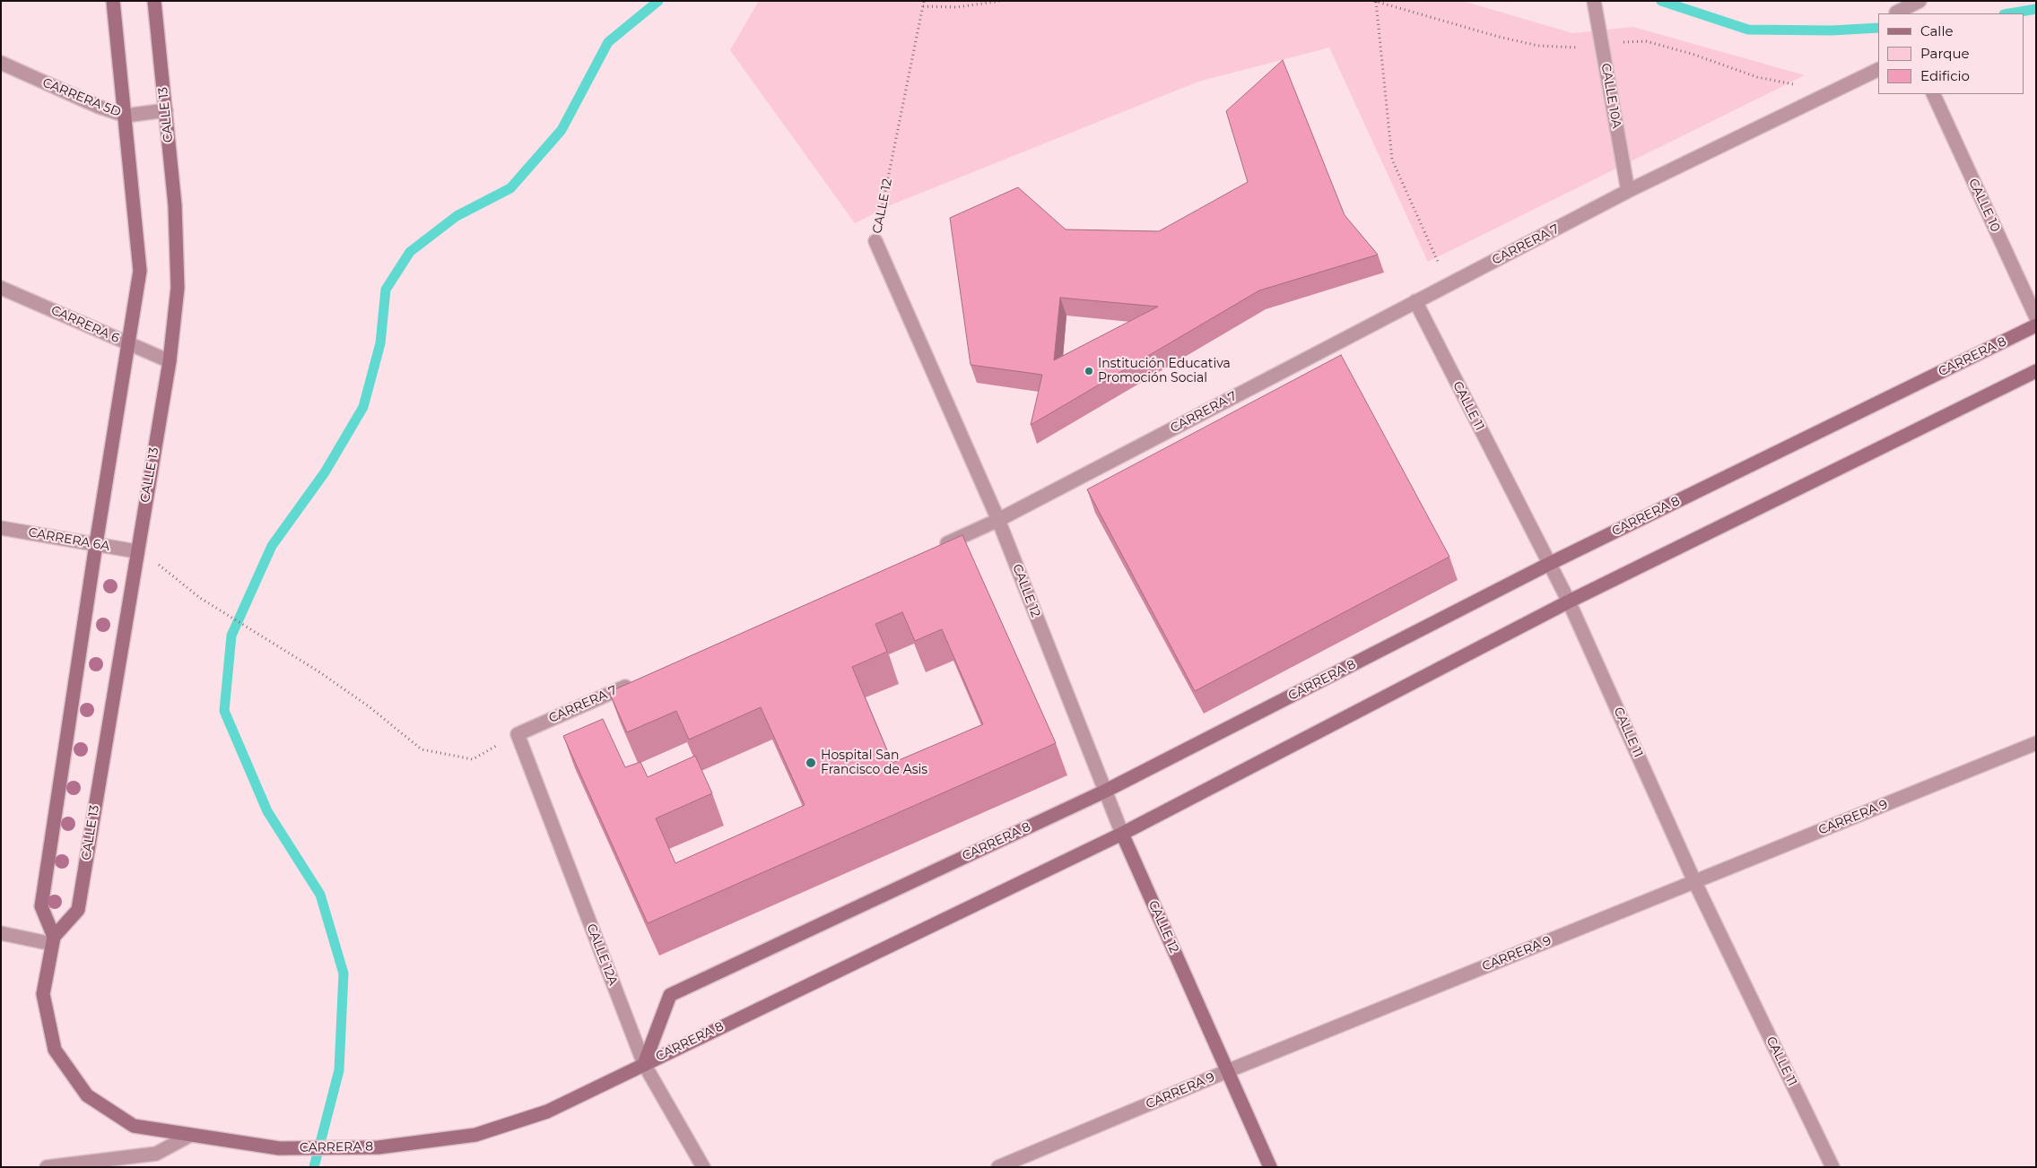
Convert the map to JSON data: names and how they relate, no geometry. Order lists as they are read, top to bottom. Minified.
{"streets":{"main road":["CALLE 13","CALLE 12","CARRERA 8"],"street":["CALLE 10A","CARRERA 5D","CALLE 10","CARRERA 7","CARRERA 6","CALLE 11","CARRERA 6A","CARRERA 9","CALLE 12A"]},"crossings":[["CALLE 10A","CARRERA 7"],["CARRERA 5D","CALLE 13"],["CALLE 13","CARRERA 6"],["CALLE 13","CARRERA 6A"],["CALLE 12","CARRERA 7"],["CALLE 12","CARRERA 8"],["CALLE 12","CARRERA 9"],["CARRERA 7","CALLE 11"],["CARRERA 7","CALLE 12A"],["CARRERA 8","CALLE 11"],["CARRERA 8","CALLE 12A"],["CALLE 11","CARRERA 9"]],"places":["Institución Educativa Promoción Social","Hospital San Francisco de Asis"],"legend":["Calle","Parque","Edificio"]}
